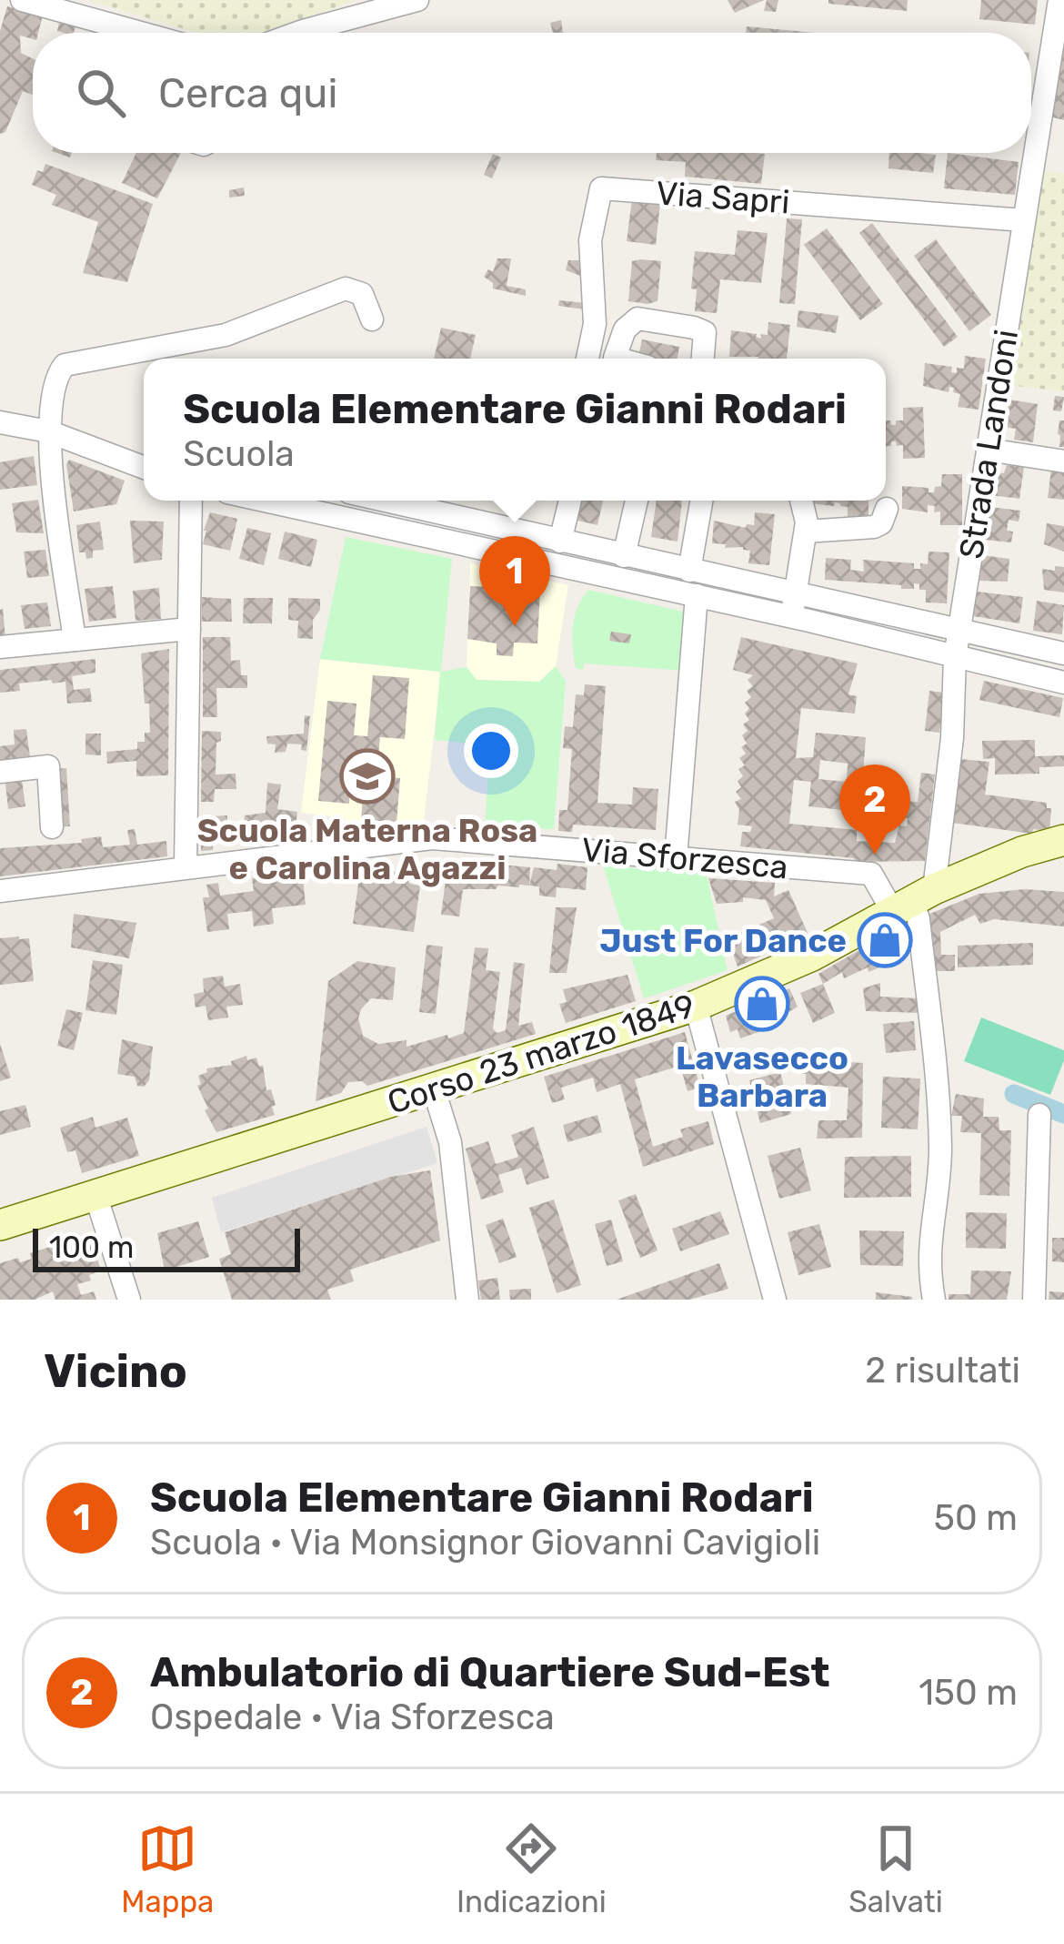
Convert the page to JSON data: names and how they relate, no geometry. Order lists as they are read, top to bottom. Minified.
{"streets":{"main road":["Corso 23 marzo 1849"],"street":["Via Sapri","Strada Landoni","Via Sforzesca"]},"crossings":[["Via Sapri","Strada Landoni"],["Strada Landoni","Via Sforzesca"],["Strada Landoni","Corso 23 marzo 1849"],["Via Sforzesca","Corso 23 marzo 1849"]],"places":{"school or university":["Scuola Materna Rosa e Carolina Agazzi"],"shop":["Just For Dance","Lavasecco Barbara"]},"scale_bar":"100 m","page":{"search":"Cerca qui","popup":["Scuola Elementare Gianni Rodari","Scuola"],"pins":["1","2"],"scale":"100 m","heading":["Vicino","2 risultati"],"list":[{"mark":"1","name":"Scuola Elementare Gianni Rodari","note":"Scuola · Via Monsignor Giovanni Cavigioli","value":"50 m"},{"mark":"2","name":"Ambulatorio di Quartiere Sud-Est","note":"Ospedale · Via Sforzesca","value":"150 m"}],"nav":["Mappa","Indicazioni","Salvati"]}}
